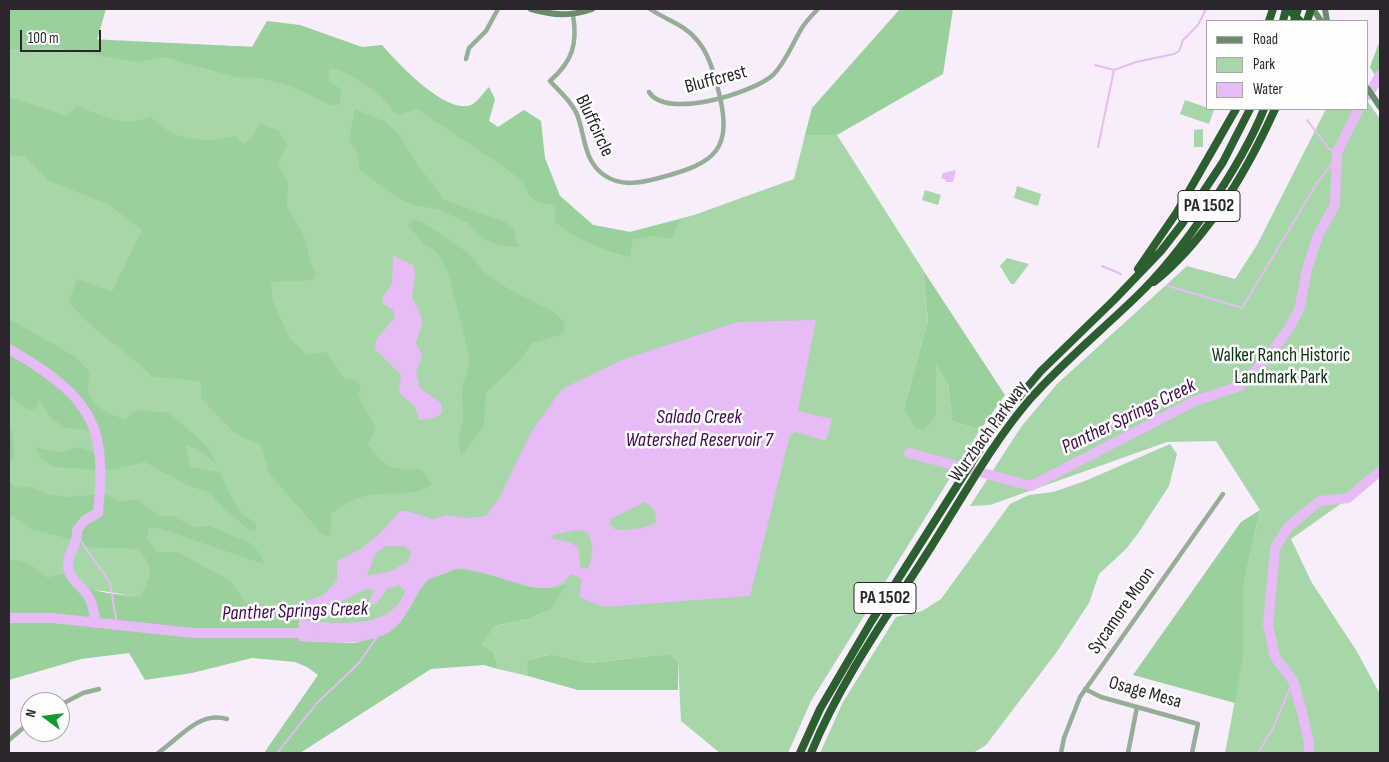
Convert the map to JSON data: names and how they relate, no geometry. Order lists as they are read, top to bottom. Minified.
{"streets":{"highway":["PA 1502","Wurzbach Parkway"],"street":["Bluffcrest","Bluffcircle","Sycamore Moon","Osage Mesa"]},"crossings":[["Bluffcrest","Bluffcircle"],["Sycamore Moon","Osage Mesa"]],"water":["Panther Springs Creek","Salado Creek Watershed Reservoir 7"],"parks":["Walker Ranch Historic Landmark Park"],"legend":["Road","Park","Water"],"scale_bar":"100 m","north":"left"}
